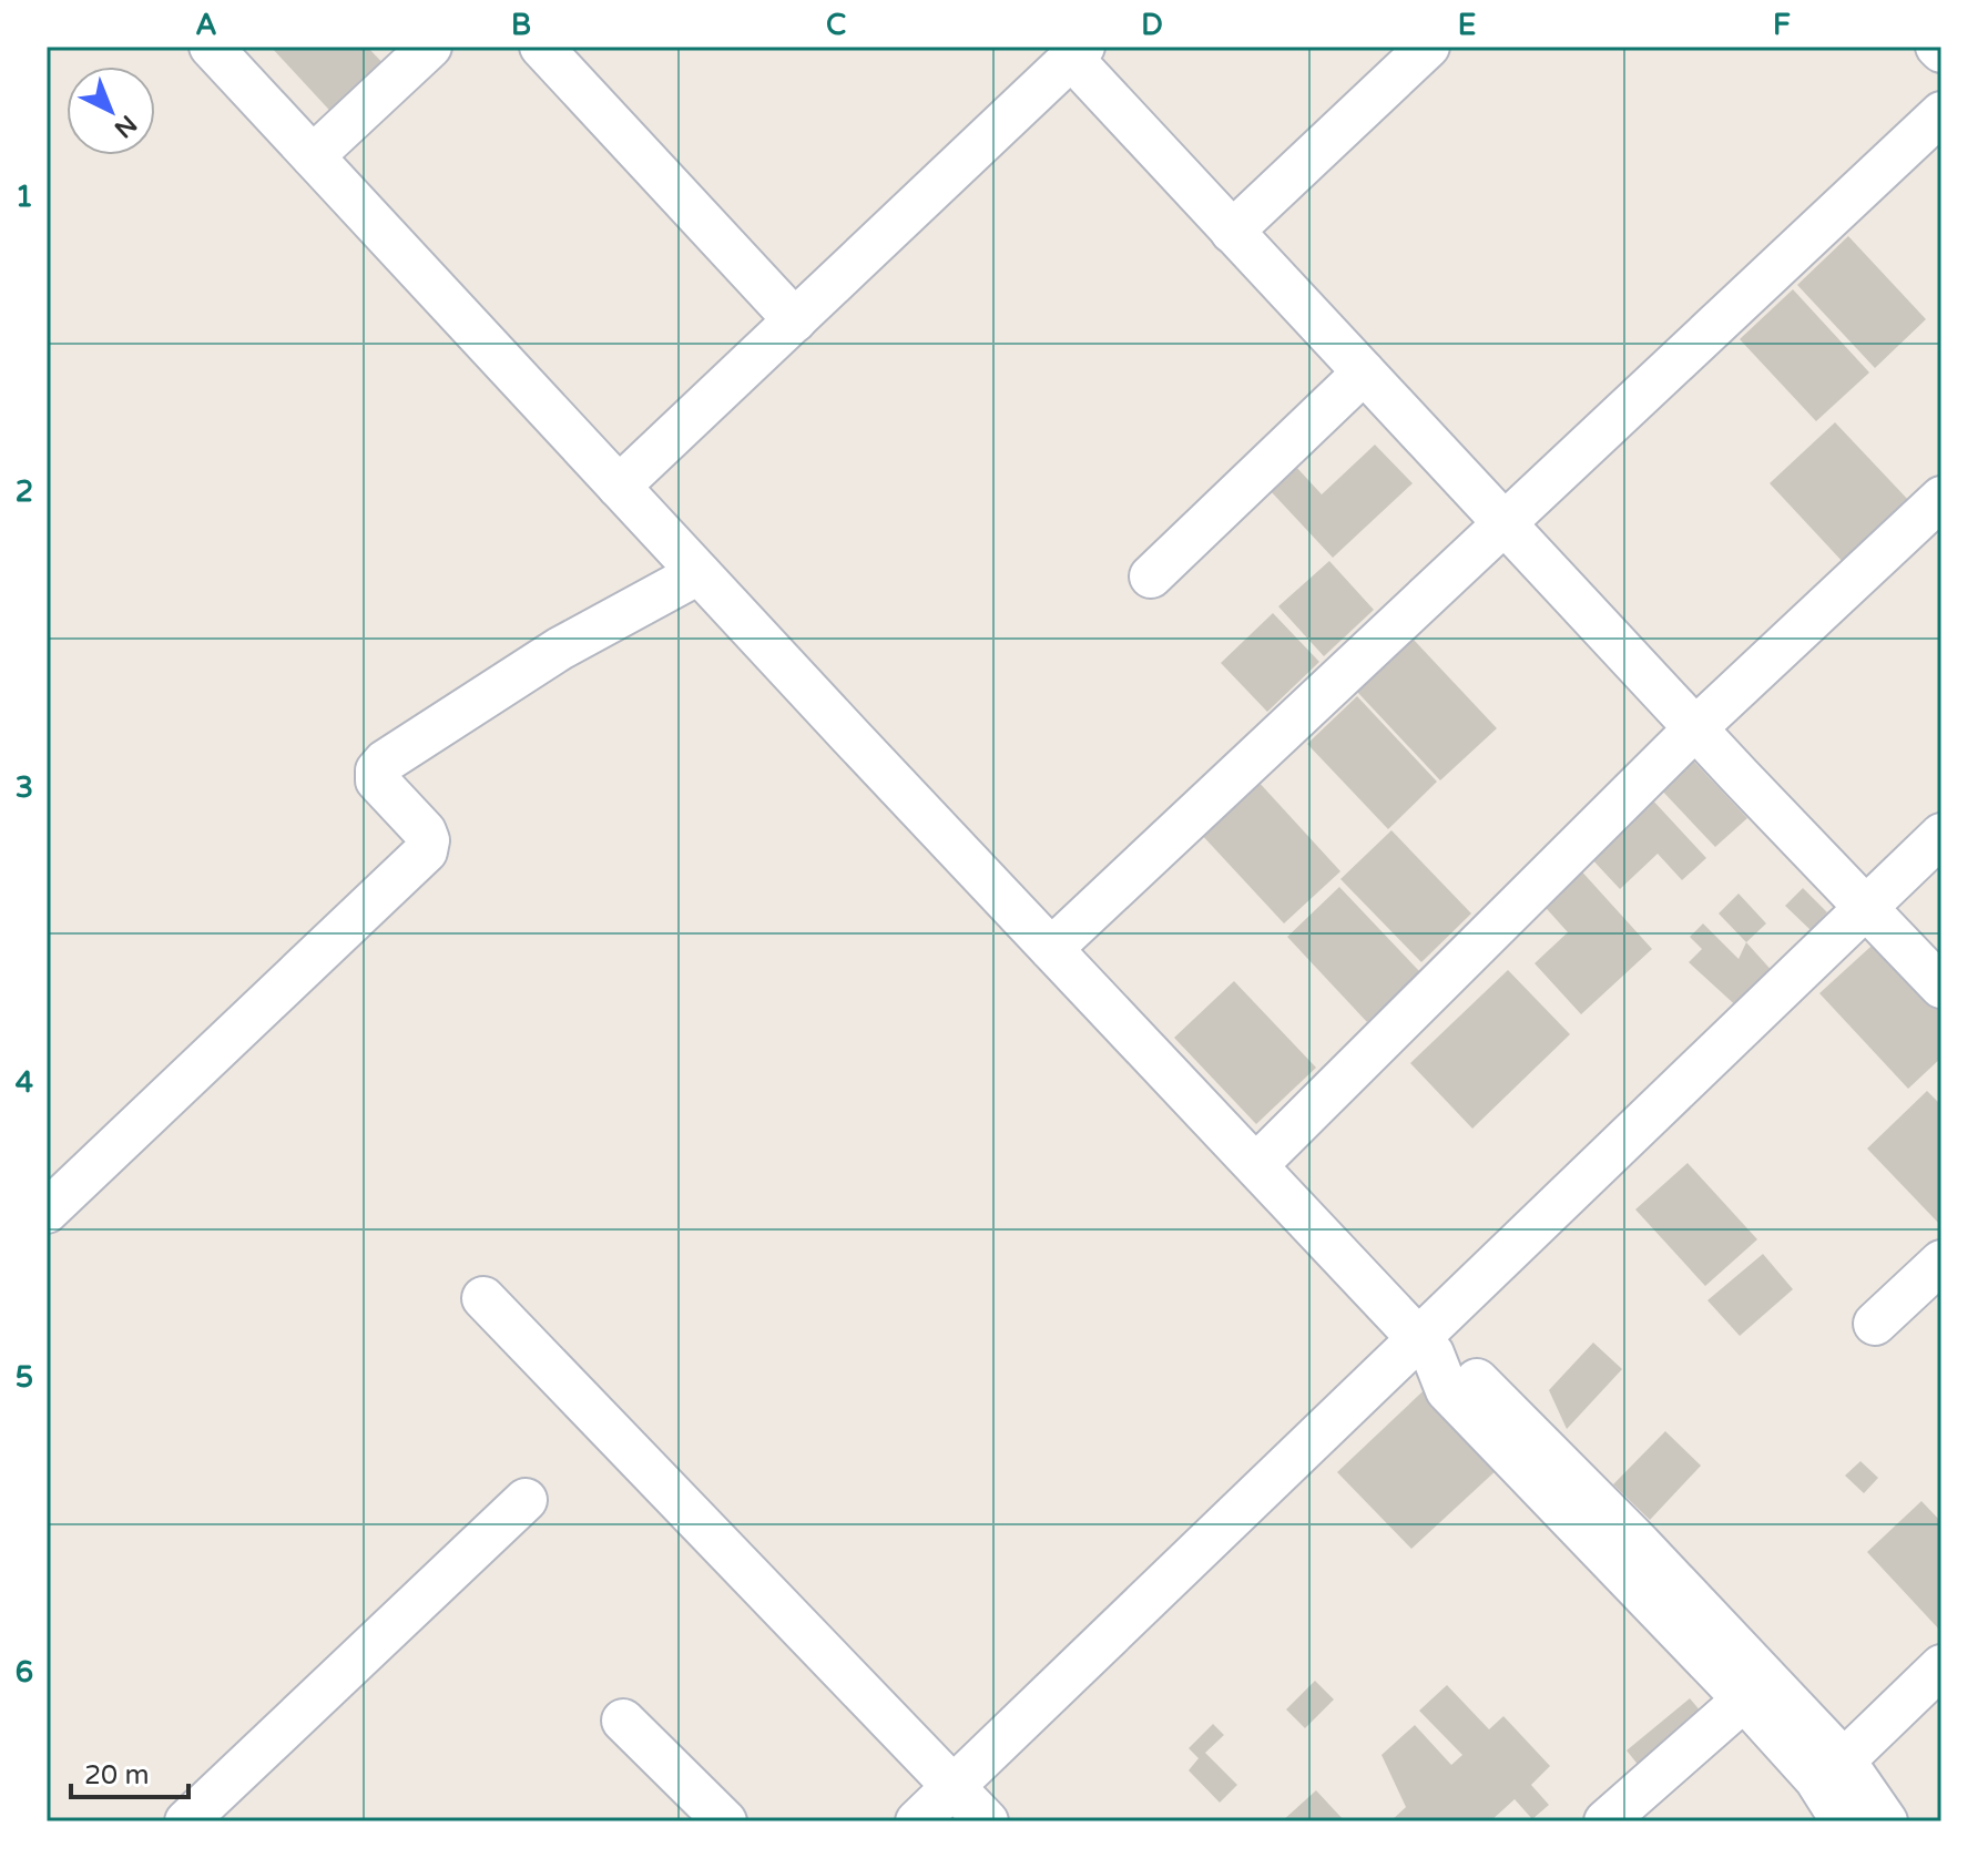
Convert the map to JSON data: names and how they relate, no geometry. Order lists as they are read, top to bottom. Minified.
{"scale_bar":"20 m","north":"bottom right","grid":{"columns":["A","B","C","D","E","F"],"rows":["1","2","3","4","5","6"]}}
